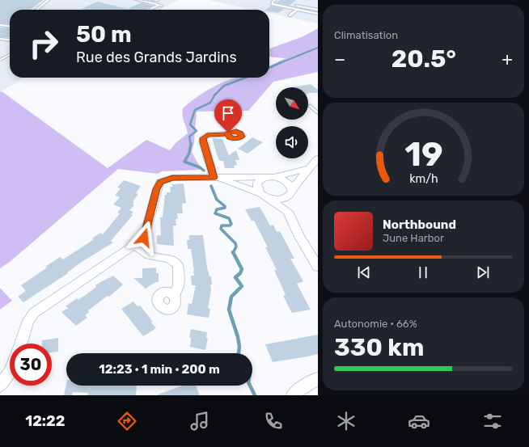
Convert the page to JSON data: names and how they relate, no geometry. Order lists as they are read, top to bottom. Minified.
{"north":"bottom right","page":{"tile":["Climatisation",["Autonomie · 66%","330 km"]],"turn":["50 m","Rue des Grands Jardins"],"heat":["−","20.5°","+"],"song":["Northbound","June Harbor"],"limit":"30","trip":"12:23 · 1 min · 200 m","tabs":"12:22","gauge":["19","km/h"]}}
